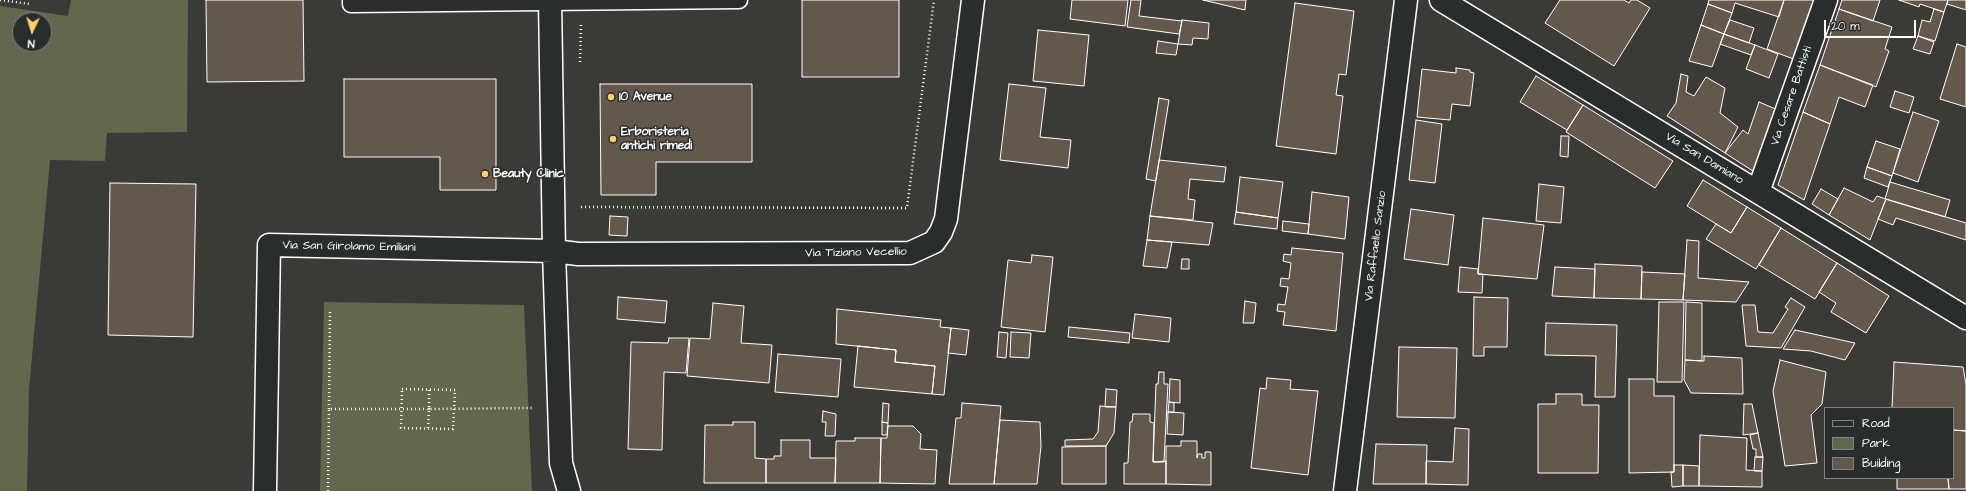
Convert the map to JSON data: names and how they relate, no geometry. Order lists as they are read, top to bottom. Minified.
{"streets":{"street":["Via Cesare Battisti","Via San Damiano","Via Raffaello Sanzio","Via San Girolamo Emiliani","Via Tiziano Vecellio"]},"crossings":[["Via Cesare Battisti","Via San Damiano"],["Via San Girolamo Emiliani","Via Tiziano Vecellio"]],"places":["10 Avenue","Erboristeria antichi rimedi","Beauty Clinic"],"legend":["Road","Park","Building"],"scale_bar":"20 m","north":"bottom"}
